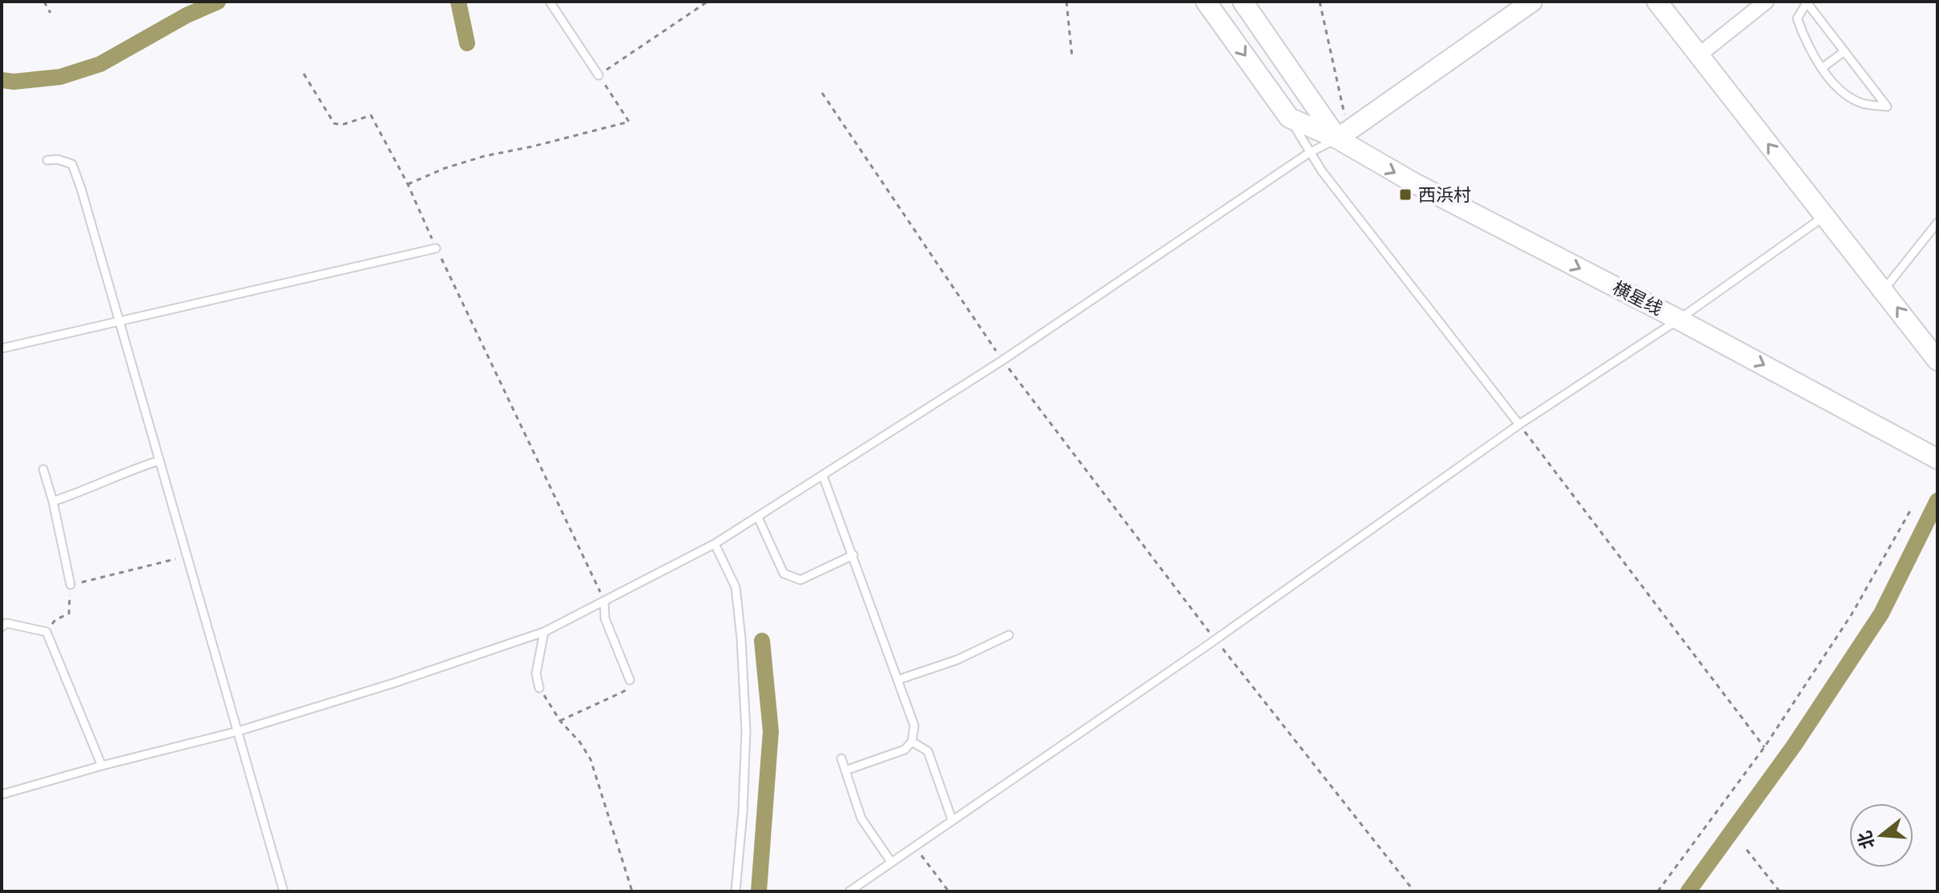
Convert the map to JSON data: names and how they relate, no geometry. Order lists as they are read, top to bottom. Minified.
{"streets":{"street":["横星线"]},"places":{"transit":["西浜村"]},"north":"left"}
